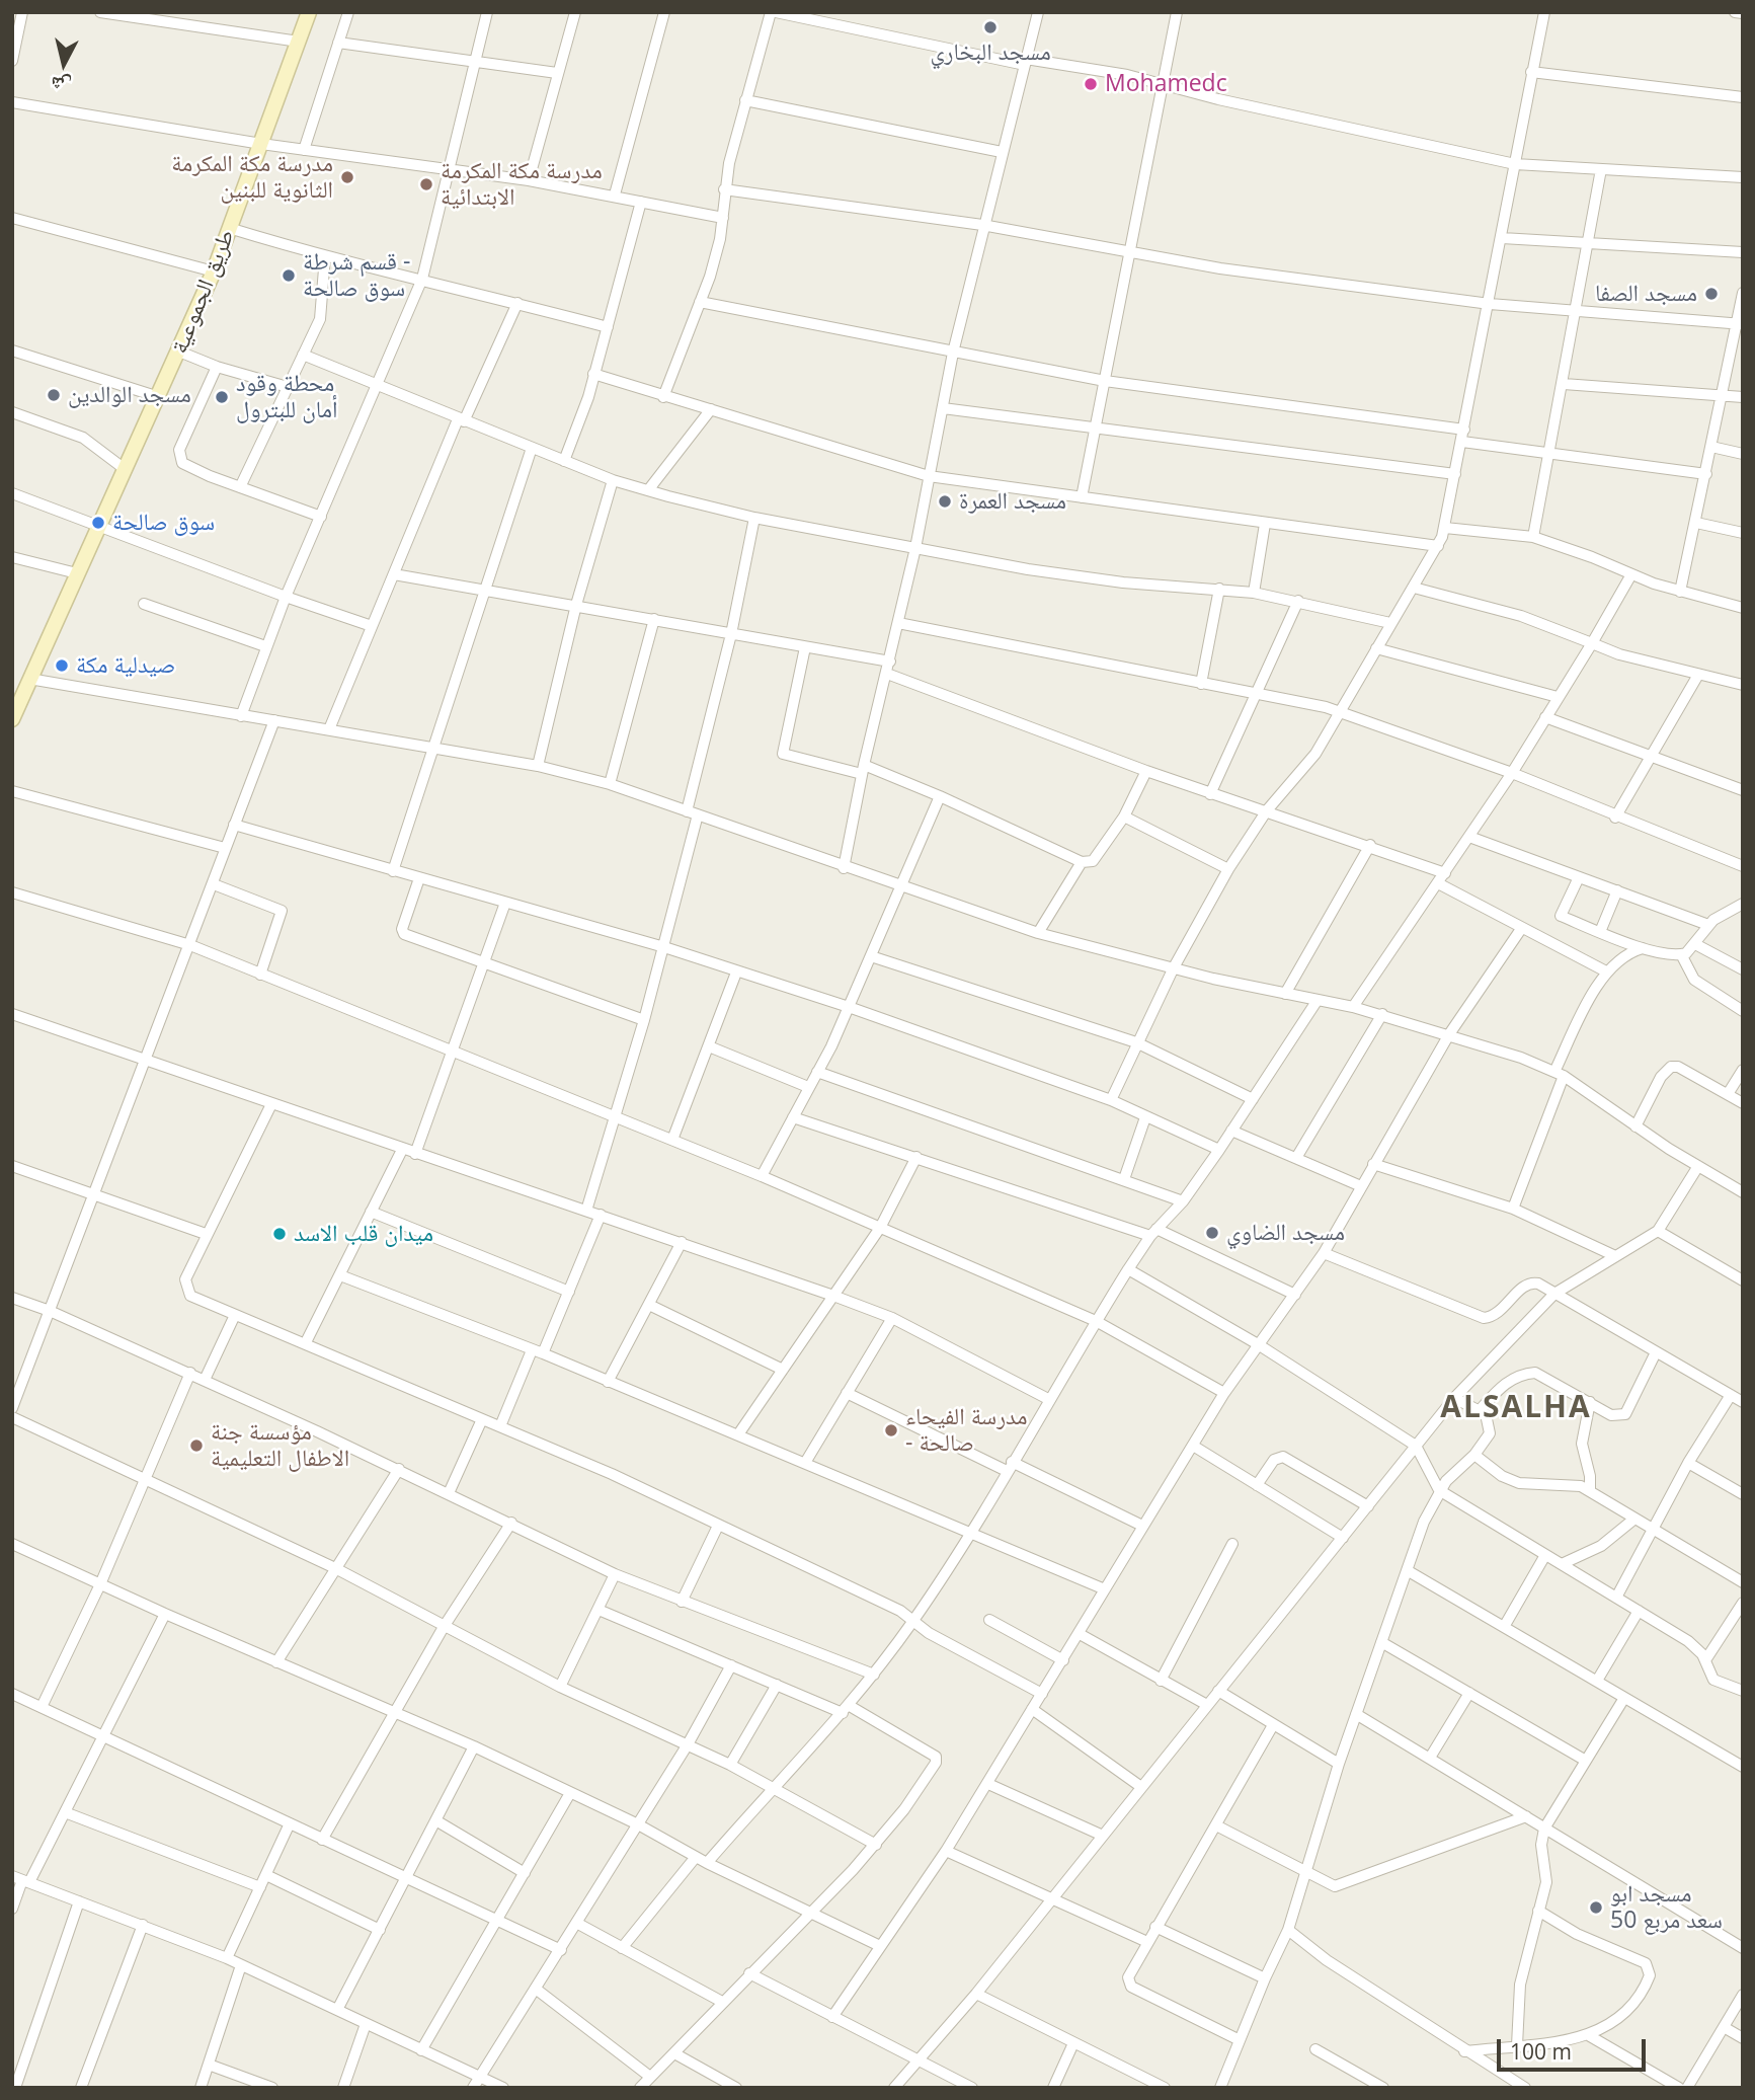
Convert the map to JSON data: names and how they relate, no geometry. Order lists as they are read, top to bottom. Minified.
{"streets":{"main road":["طريق الجموعية"]},"districts":["ALSALHA"],"places":["مسجد البخاري","Mohamedc","مدرسة مكة المكرمة الثانوية للبنين","مدرسة مكة المكرمة الابتدائية","قسم شرطة - سوق صالحة","مسجد الصفا","مسجد الوالدين","محطة وقود أمان للبترول","مسجد العمرة","سوق صالحة","صيدلية مكة","مسجد الضاوي","ميدان قلب الاسد","مدرسة الفيحاء - صالحة","مؤسسة جنة الاطفال التعليمية","مسجد ابو سعد مربع 50"],"scale_bar":"100 m","north":"bottom"}
